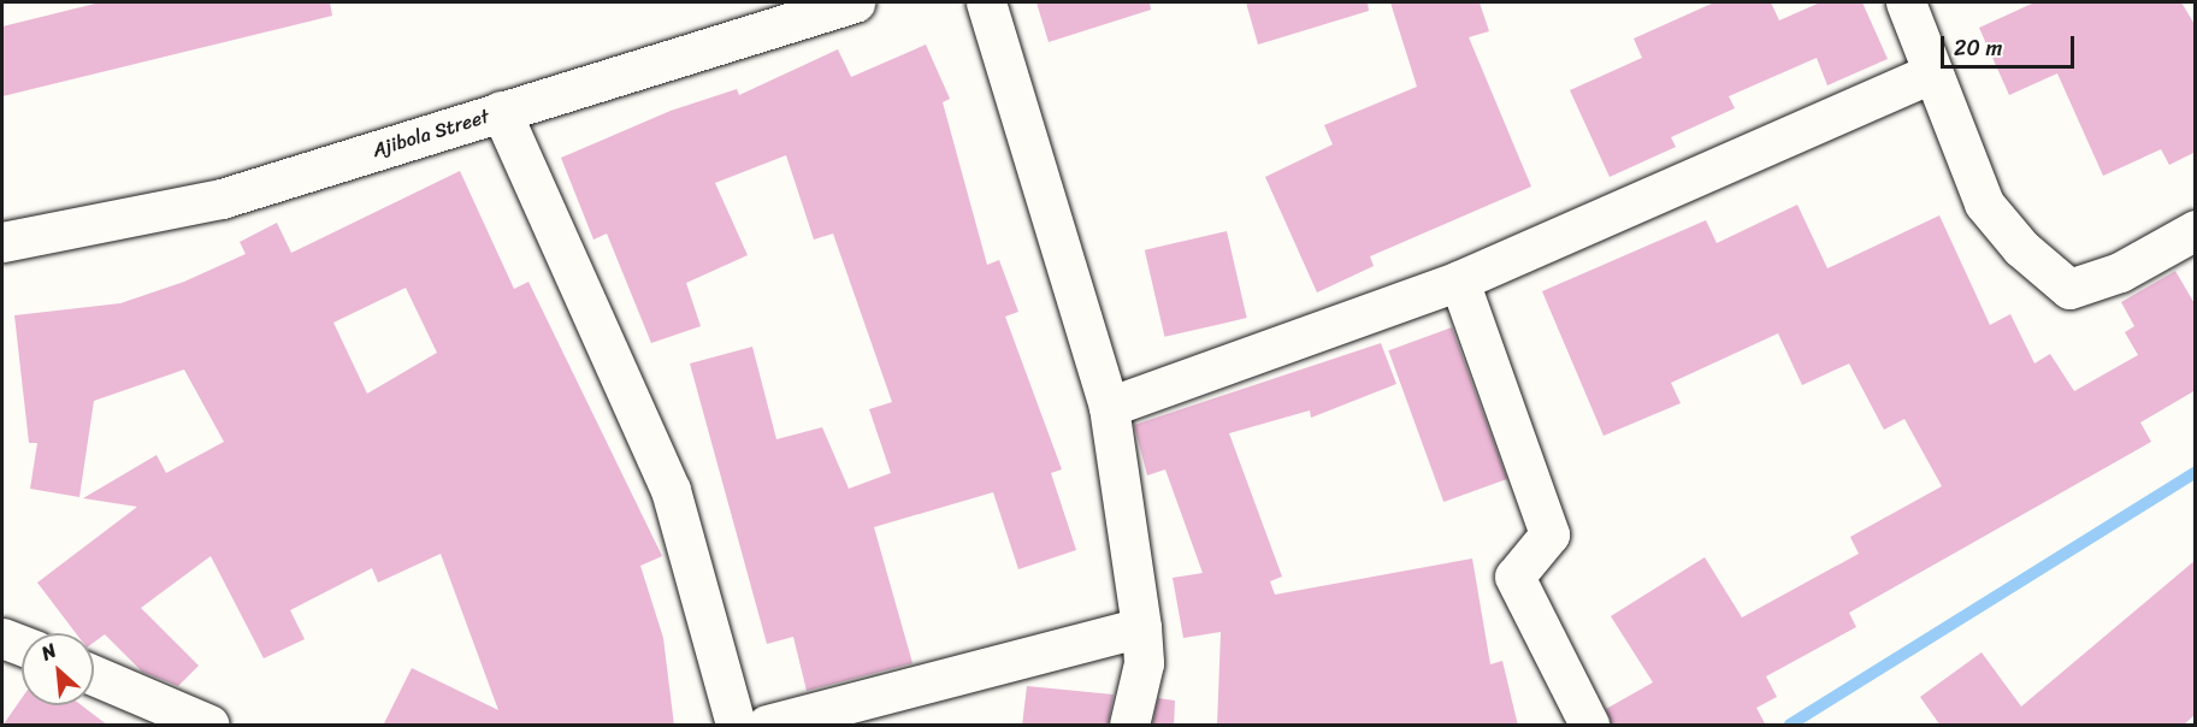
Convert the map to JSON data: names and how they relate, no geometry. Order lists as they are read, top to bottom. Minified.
{"streets":{"street":["Ajibola Street"]},"scale_bar":"20 m","north":"top left"}
